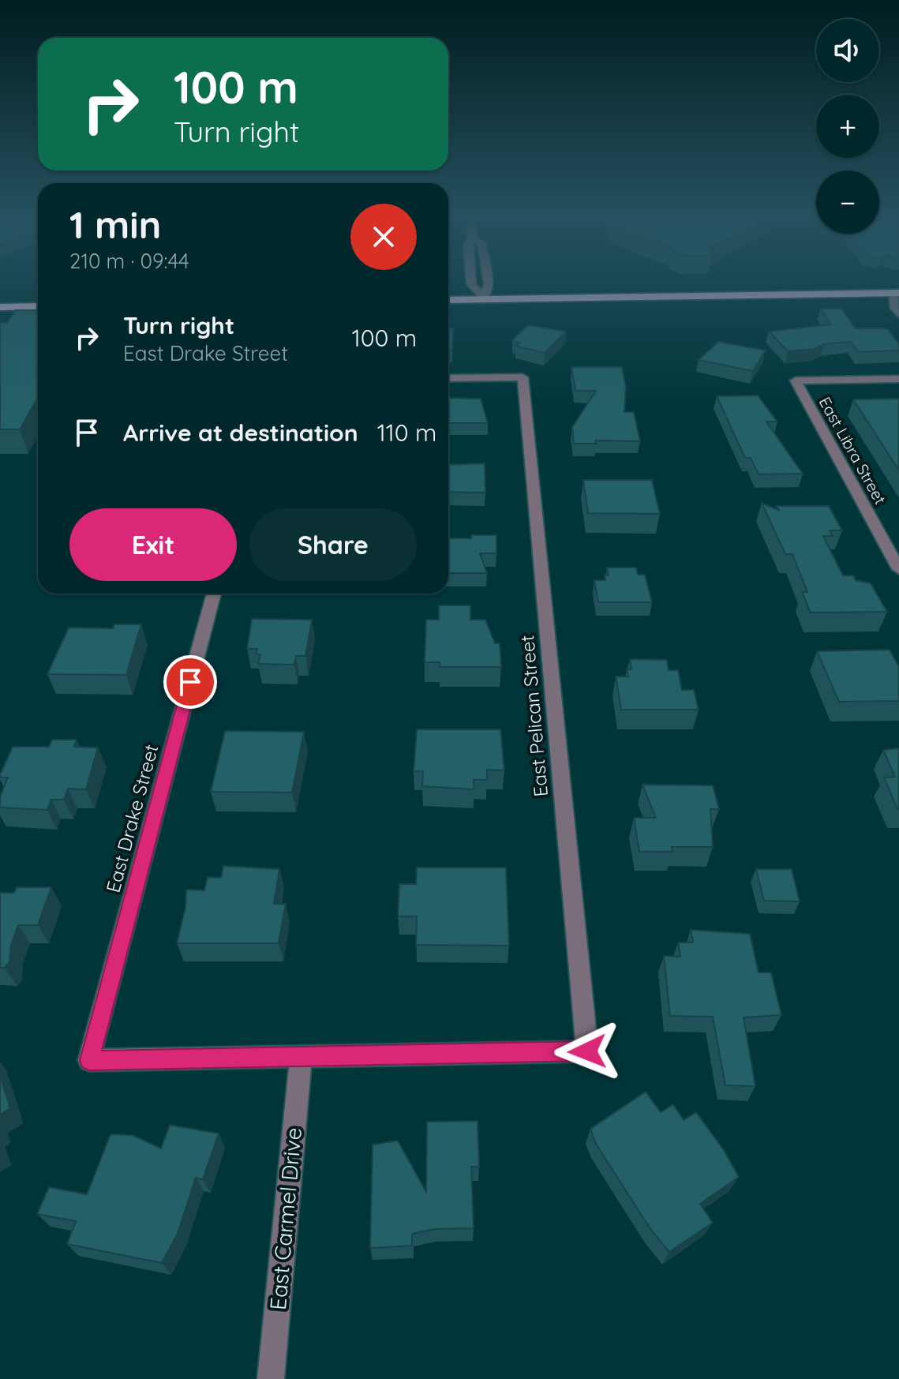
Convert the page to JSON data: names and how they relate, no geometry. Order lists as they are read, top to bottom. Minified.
{"streets":{"street":["East Libra Street","East Pelican Street","East Drake Street","East Carmel Drive"]},"crossings":[["East Pelican Street","East Drake Street"],["East Pelican Street","East Carmel Drive"],["East Drake Street","East Carmel Drive"]],"page":{"map_buttons":["+","−"],"turn":["100 m","Turn right"],"heading":["1 min","210 m · 09:44"],"list":[{"name":"Turn right","note":"East Drake Street","value":"100 m"},{"name":"Arrive at destination","value":"110 m"}],"buttons":["Exit","Share"]}}
